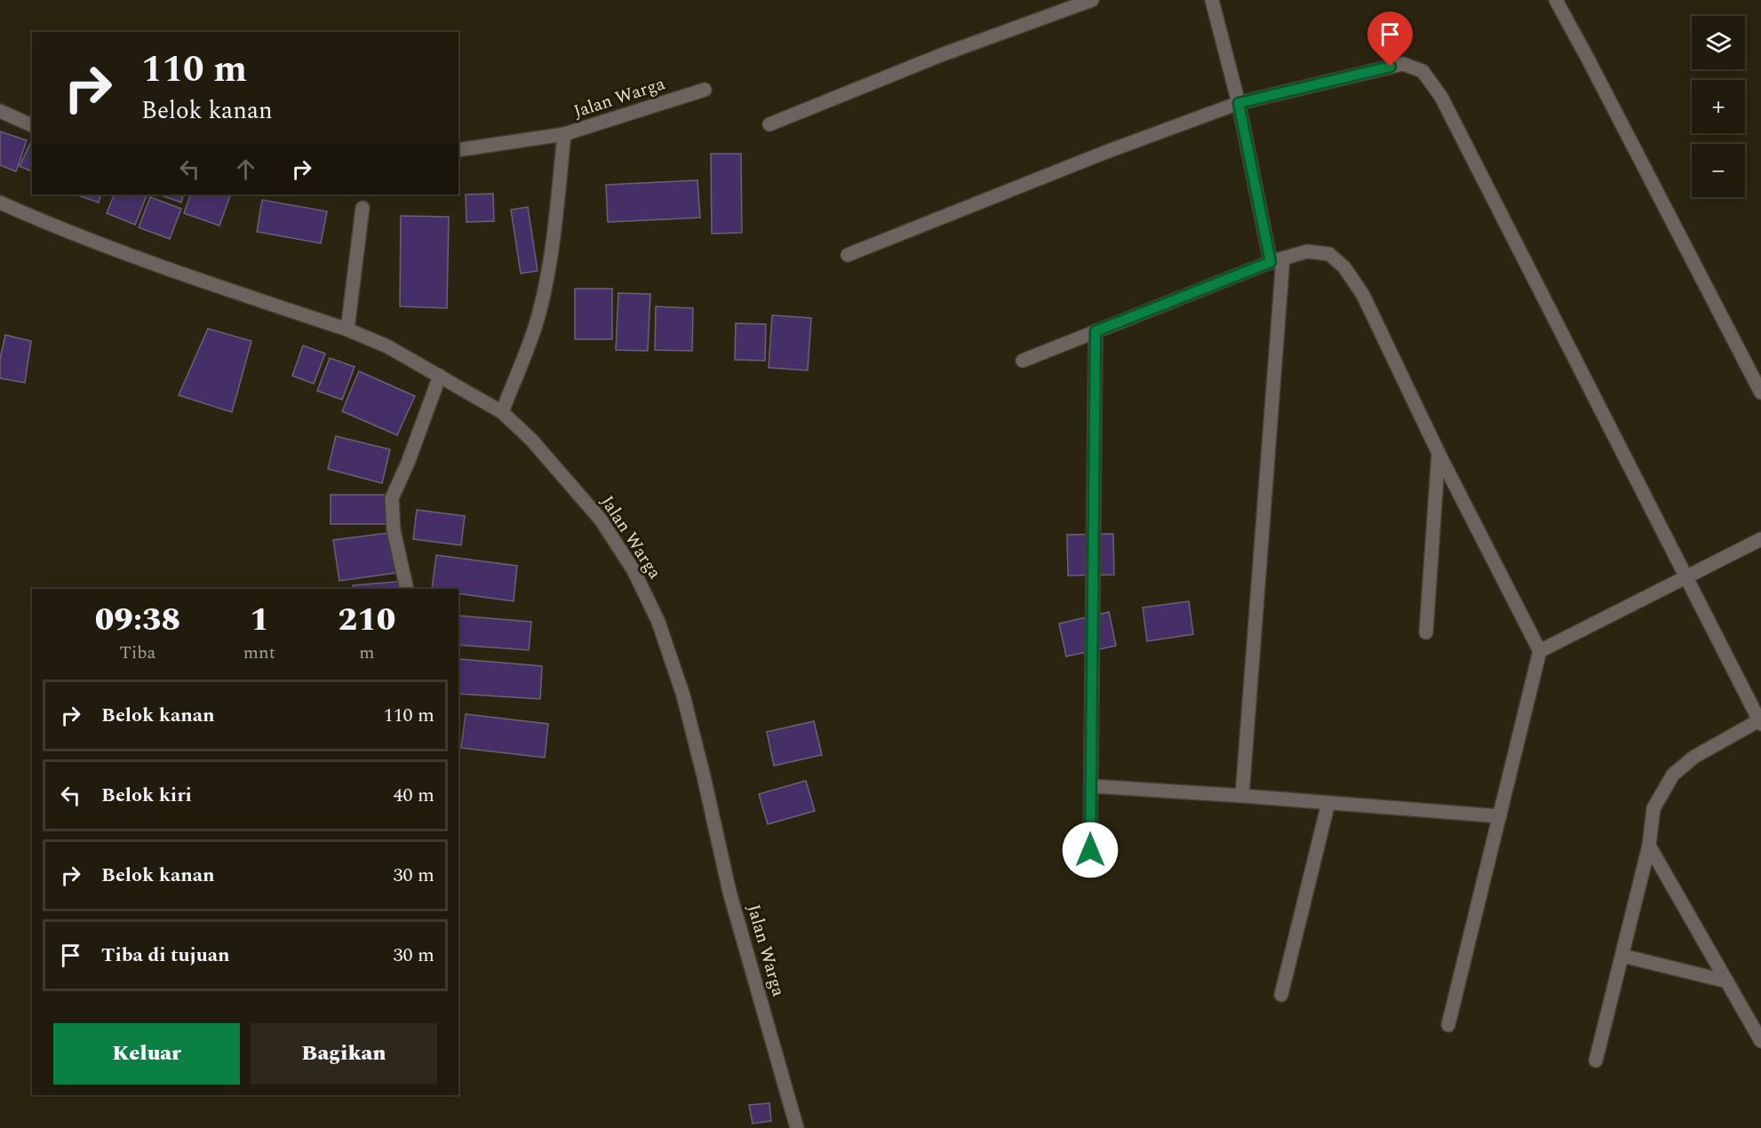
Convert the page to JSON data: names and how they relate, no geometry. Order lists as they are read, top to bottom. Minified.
{"streets":{"street":["Jalan Warga"]},"page":{"map_buttons":["+","−"],"turn":["110 m","Belok kanan"],"eta":["09:38","Tiba","1","mnt","210","m"],"list":[{"name":"Belok kanan","value":"110 m"},{"name":"Belok kiri","value":"40 m"},{"name":"Belok kanan","value":"30 m"},{"name":"Tiba di tujuan","value":"30 m"}],"buttons":["Keluar","Bagikan"]}}
